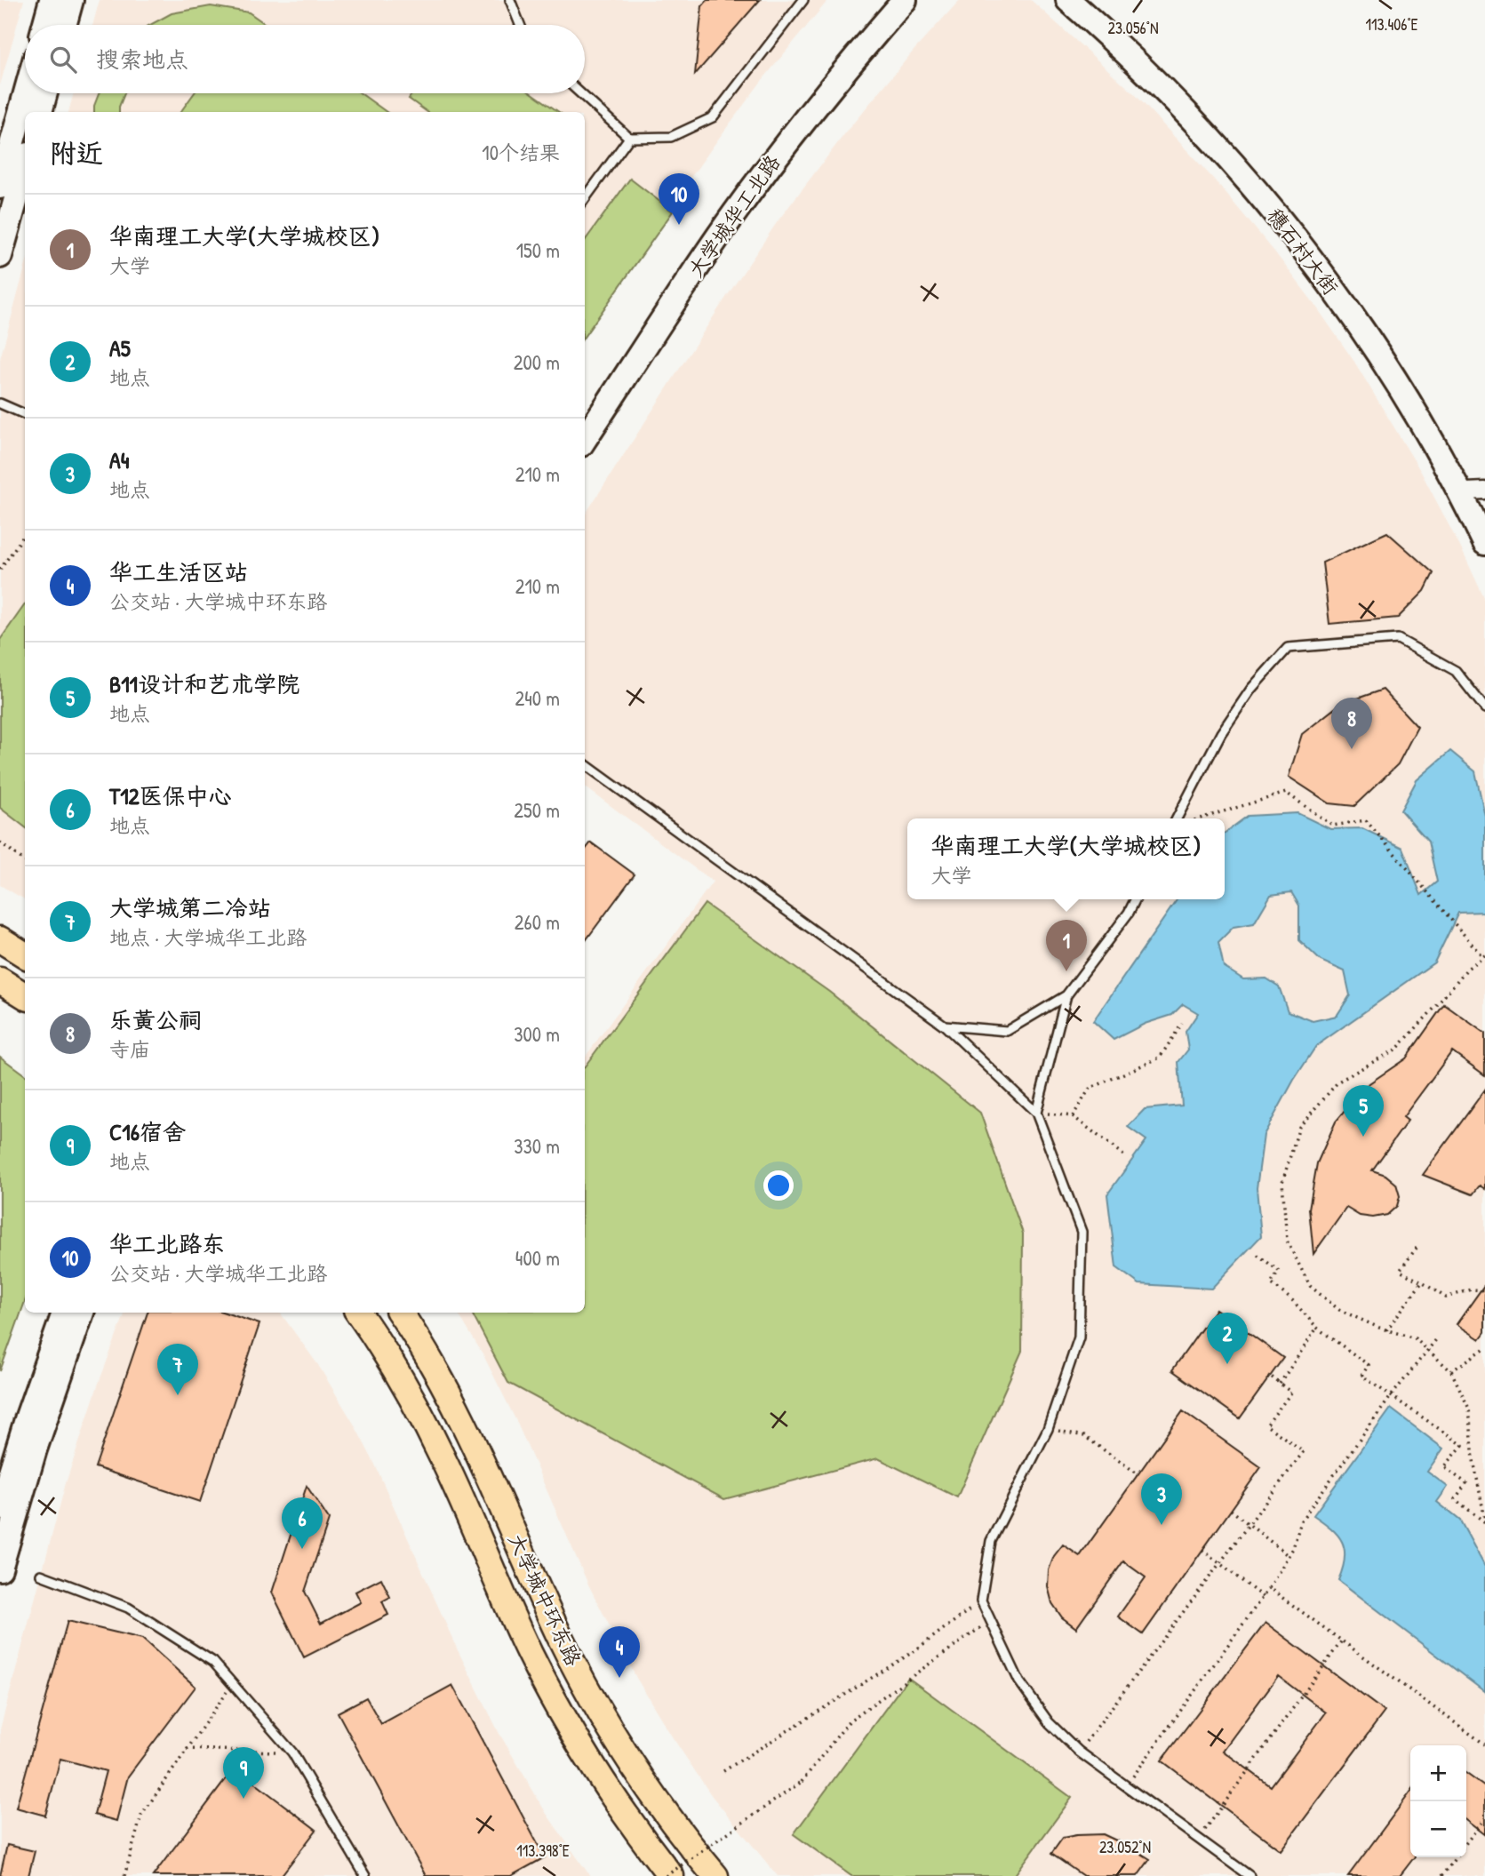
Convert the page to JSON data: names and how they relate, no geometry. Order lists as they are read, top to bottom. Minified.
{"streets":{"main road":["大学城华工北路","穗石村大街","大学城中环东路"]},"page":{"search":"搜索地点","heading":["附近","10个结果"],"pins":["10","8","1","5","2","7","3","6","4","9"],"list":[{"mark":"1","name":"华南理工大学(大学城校区)","note":"大学","value":"150 m"},{"mark":"2","name":"A5","note":"地点","value":"200 m"},{"mark":"3","name":"A4","note":"地点","value":"210 m"},{"mark":"4","name":"华工生活区站","note":"公交站 · 大学城中环东路","value":"210 m"},{"mark":"5","name":"B11设计和艺术学院","note":"地点","value":"240 m"},{"mark":"6","name":"T12医保中心","note":"地点","value":"250 m"},{"mark":"7","name":"大学城第二冷站","note":"地点 · 大学城华工北路","value":"260 m"},{"mark":"8","name":"乐黄公祠","note":"寺庙","value":"300 m"},{"mark":"9","name":"C16宿舍","note":"地点","value":"330 m"},{"mark":"10","name":"华工北路东","note":"公交站 · 大学城华工北路","value":"400 m"}],"popup":["华南理工大学(大学城校区)","大学"],"map_buttons":["+","−"]},"coordinates":["113.406°E","23.056°N","23.052°N","113.398°E"]}
